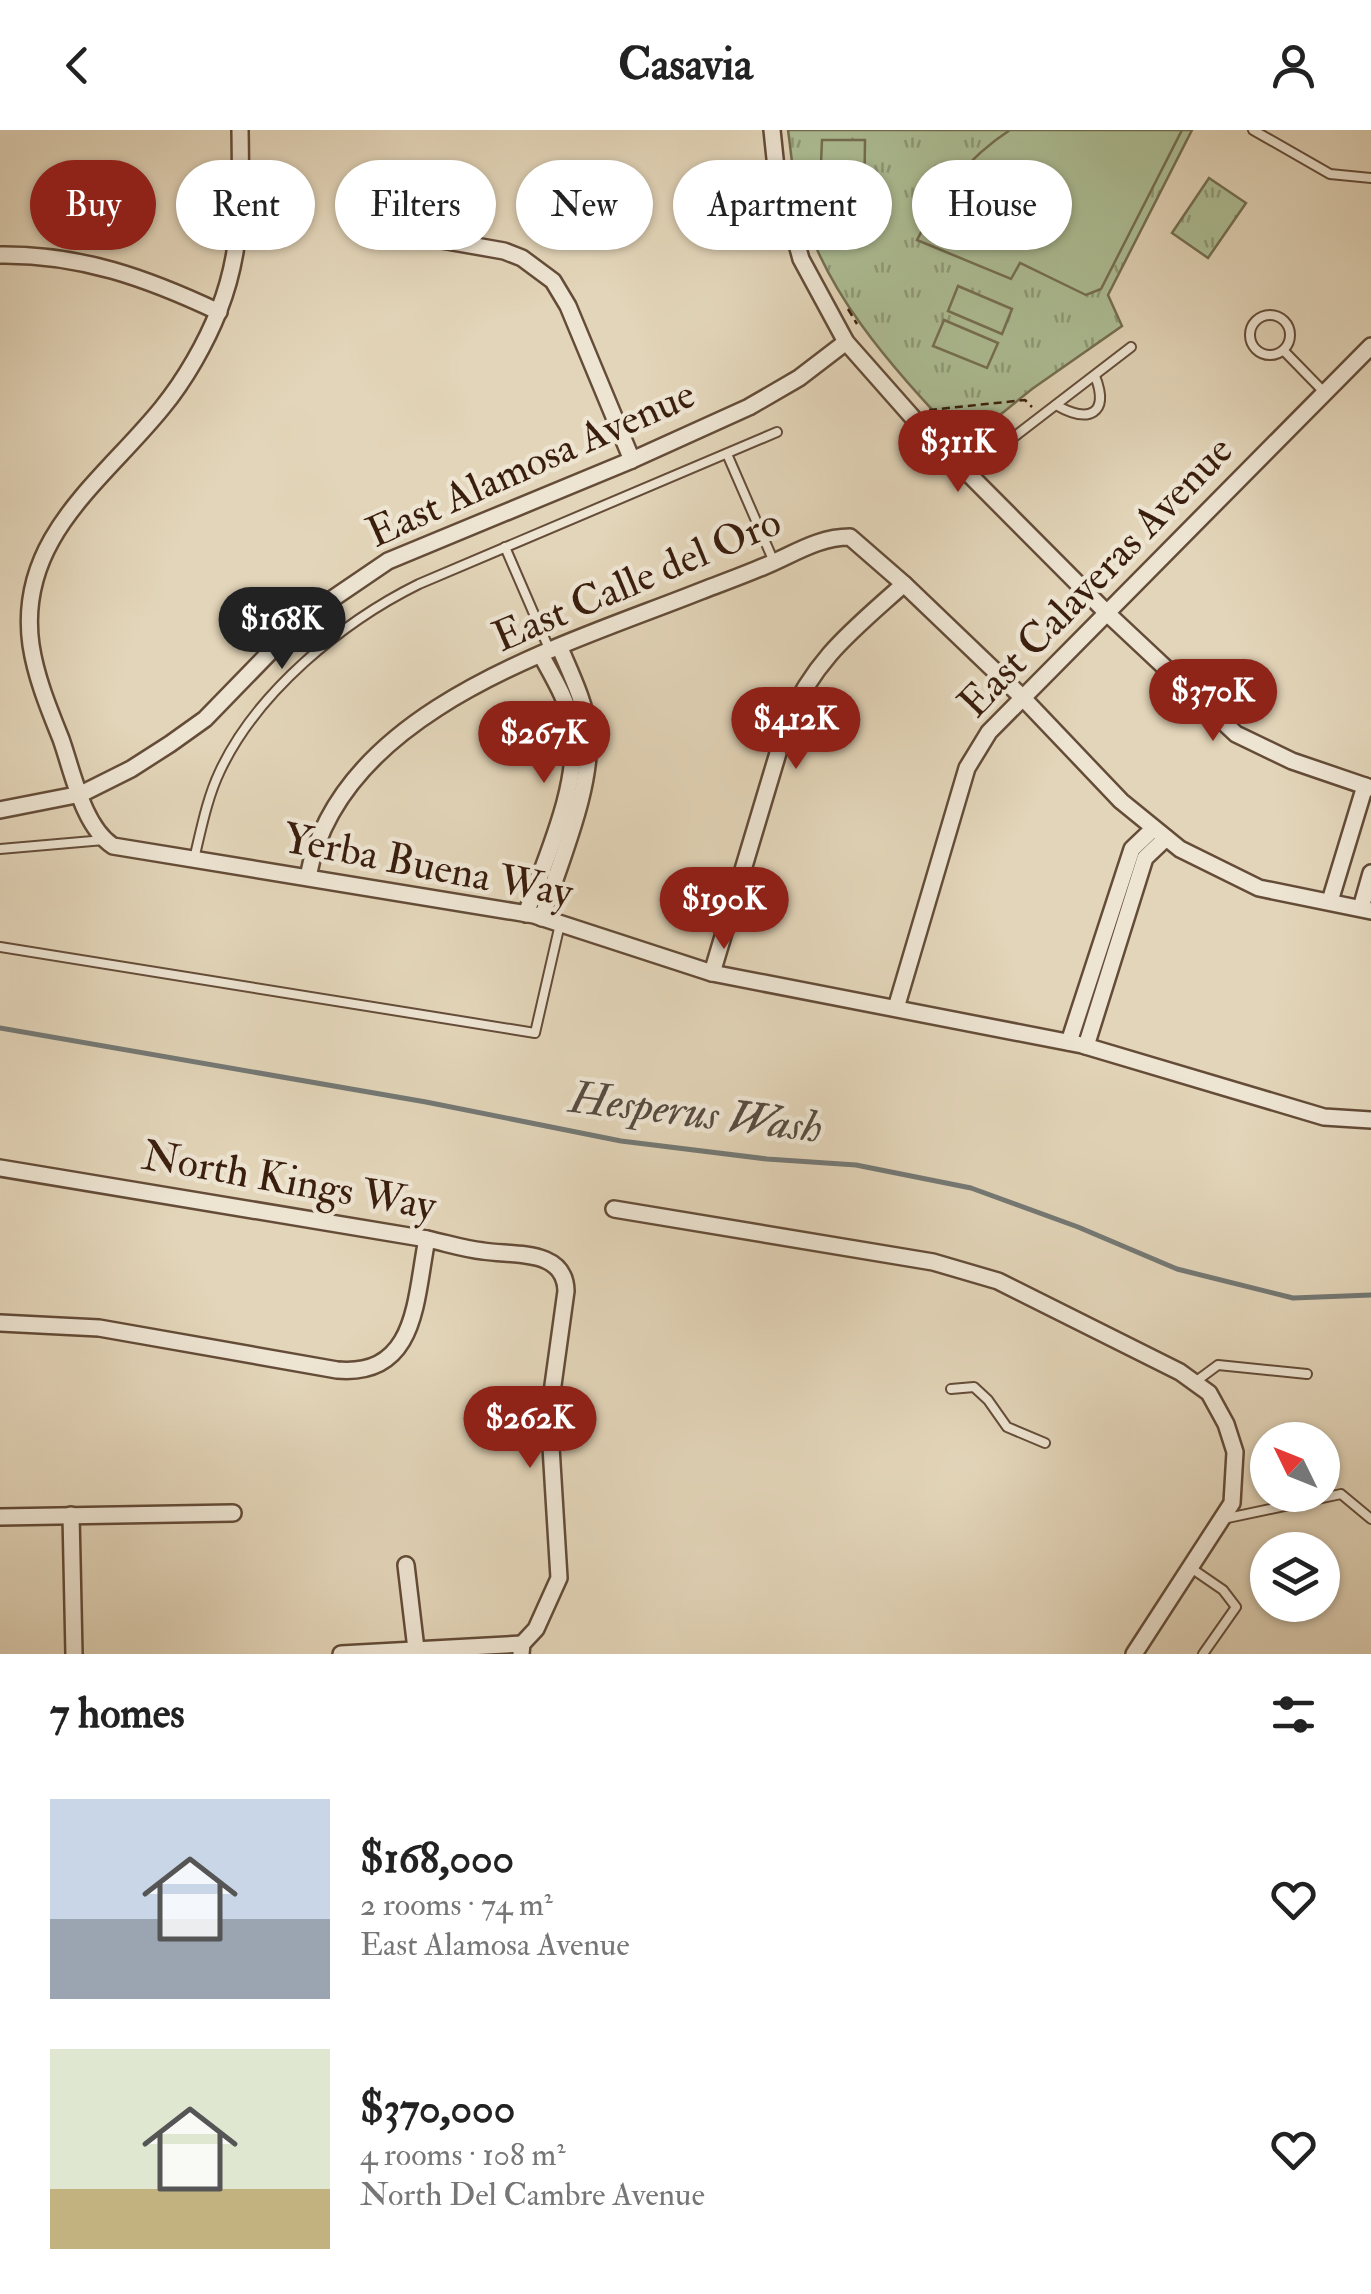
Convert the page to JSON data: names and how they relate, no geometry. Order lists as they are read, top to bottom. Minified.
{"streets":{"street":["East Alamosa Avenue","East Calaveras Avenue","East Calle del Oro","Yerba Buena Way","North Kings Way"]},"crossings":[["East Calaveras Avenue","Yerba Buena Way"],["East Calle del Oro","Yerba Buena Way"]],"water":["Hesperus Wash"],"north":"top left","page":{"header":"Casavia","chip":["Buy","Rent","Filters","New","Apartment","House"],"price":["$311K","$168K","$370K","$412K","$267K","$190K","$262K"],"heading":"7 homes","list":[{"name":"$168,000","note":"2 rooms · 74 m² · East Alamosa Avenue"},{"name":"$370,000","note":"4 rooms · 108 m² · North Del Cambre Avenue"}]}}
